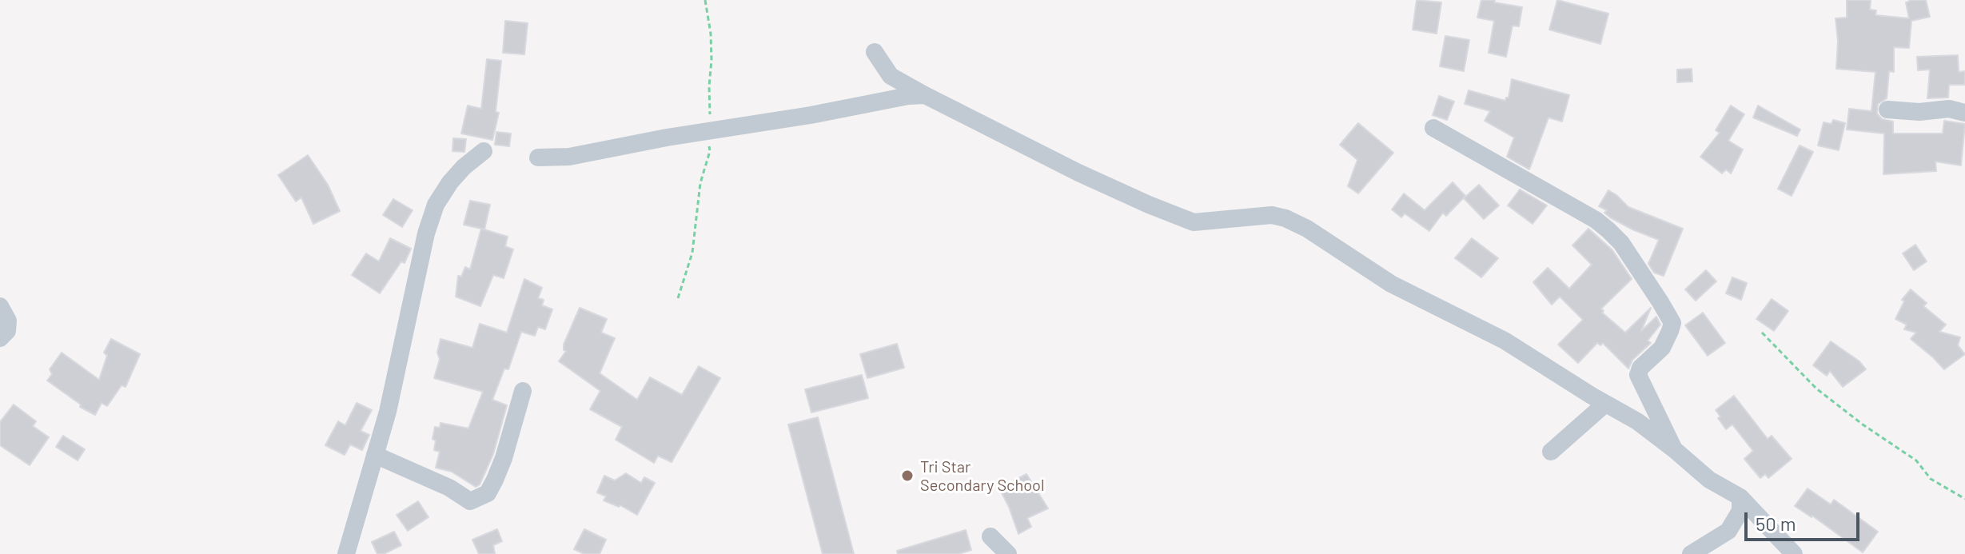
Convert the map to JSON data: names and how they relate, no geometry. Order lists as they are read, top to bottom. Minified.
{"places":["Tri Star Secondary School"],"scale_bar":"50 m"}
